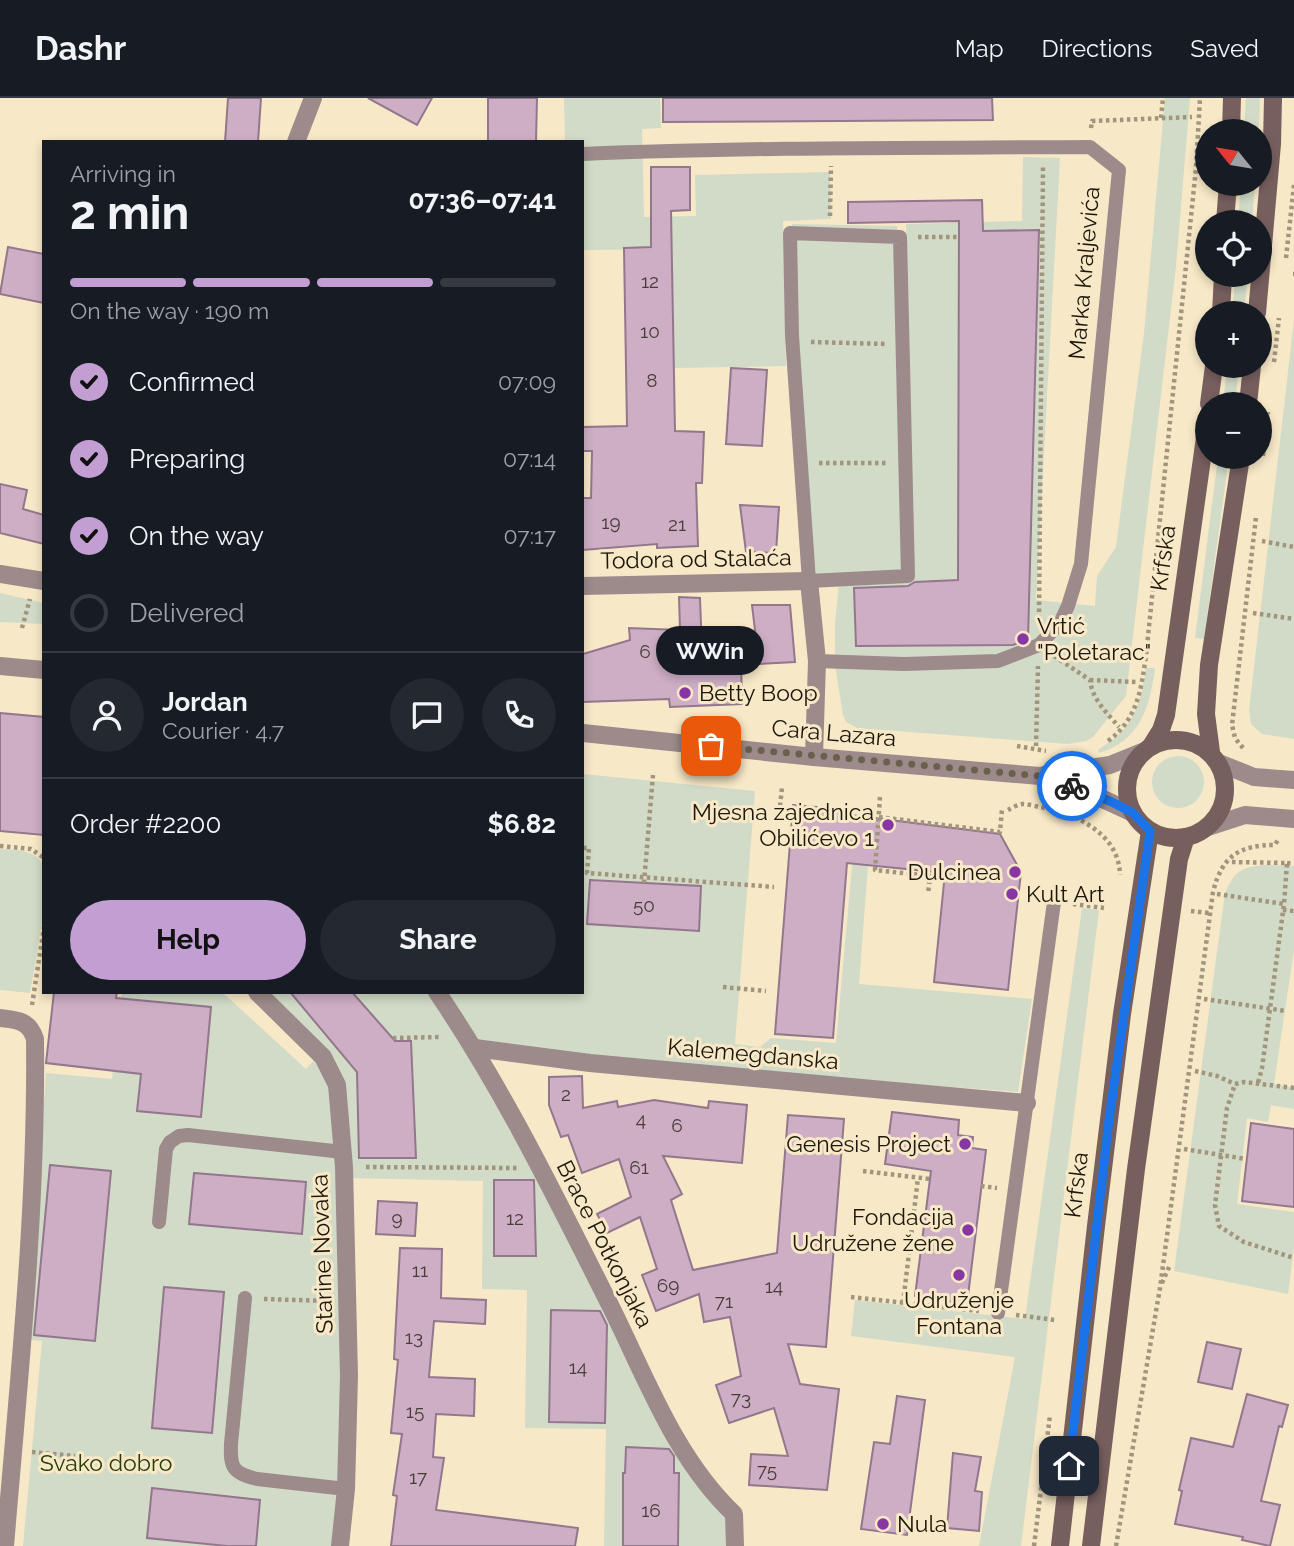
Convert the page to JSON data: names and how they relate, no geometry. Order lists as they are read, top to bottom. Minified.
{"streets":{"main road":["Krfska"],"street":["Todora od Stalaća","Cara Lazara","Kalemegdanska","Brace Potkonjaka","Starine Novaka"],"lane":["Marka Kraljevića"]},"crossings":[["Krfska","Cara Lazara"],["Kalemegdanska","Brace Potkonjaka"]],"parks":["Svako dobro"],"places":["Vrtić \"Poletarac\"","Betty Boop","WWin","Mjesna zajednica Obilićevo 1","Dulcinea","Kult Art","Genesis Project","Fondacija Udružene žene","Udruženje Fontana","Nula"],"house_numbers":["12","10","8","19","21","6","50","2","4","6","61","9","12","11","69","14","71","13","14","73","15","75","17","16"],"north":"top left","page":{"header":"Dashr","nav":["Map","Directions","Saved"],"map_buttons":["+","−"],"heading":["2 min","Arriving in","07:36–07:41"],"panel":["Jordan","Courier · 4.7","Order #2200","$6.82"],"bar":"On the way · 190 m","list":[["Confirmed","07:09"],["Preparing","07:14"],["On the way","07:17"],"Delivered"],"bubble":"WWin","buttons":["Help","Share"]}}
